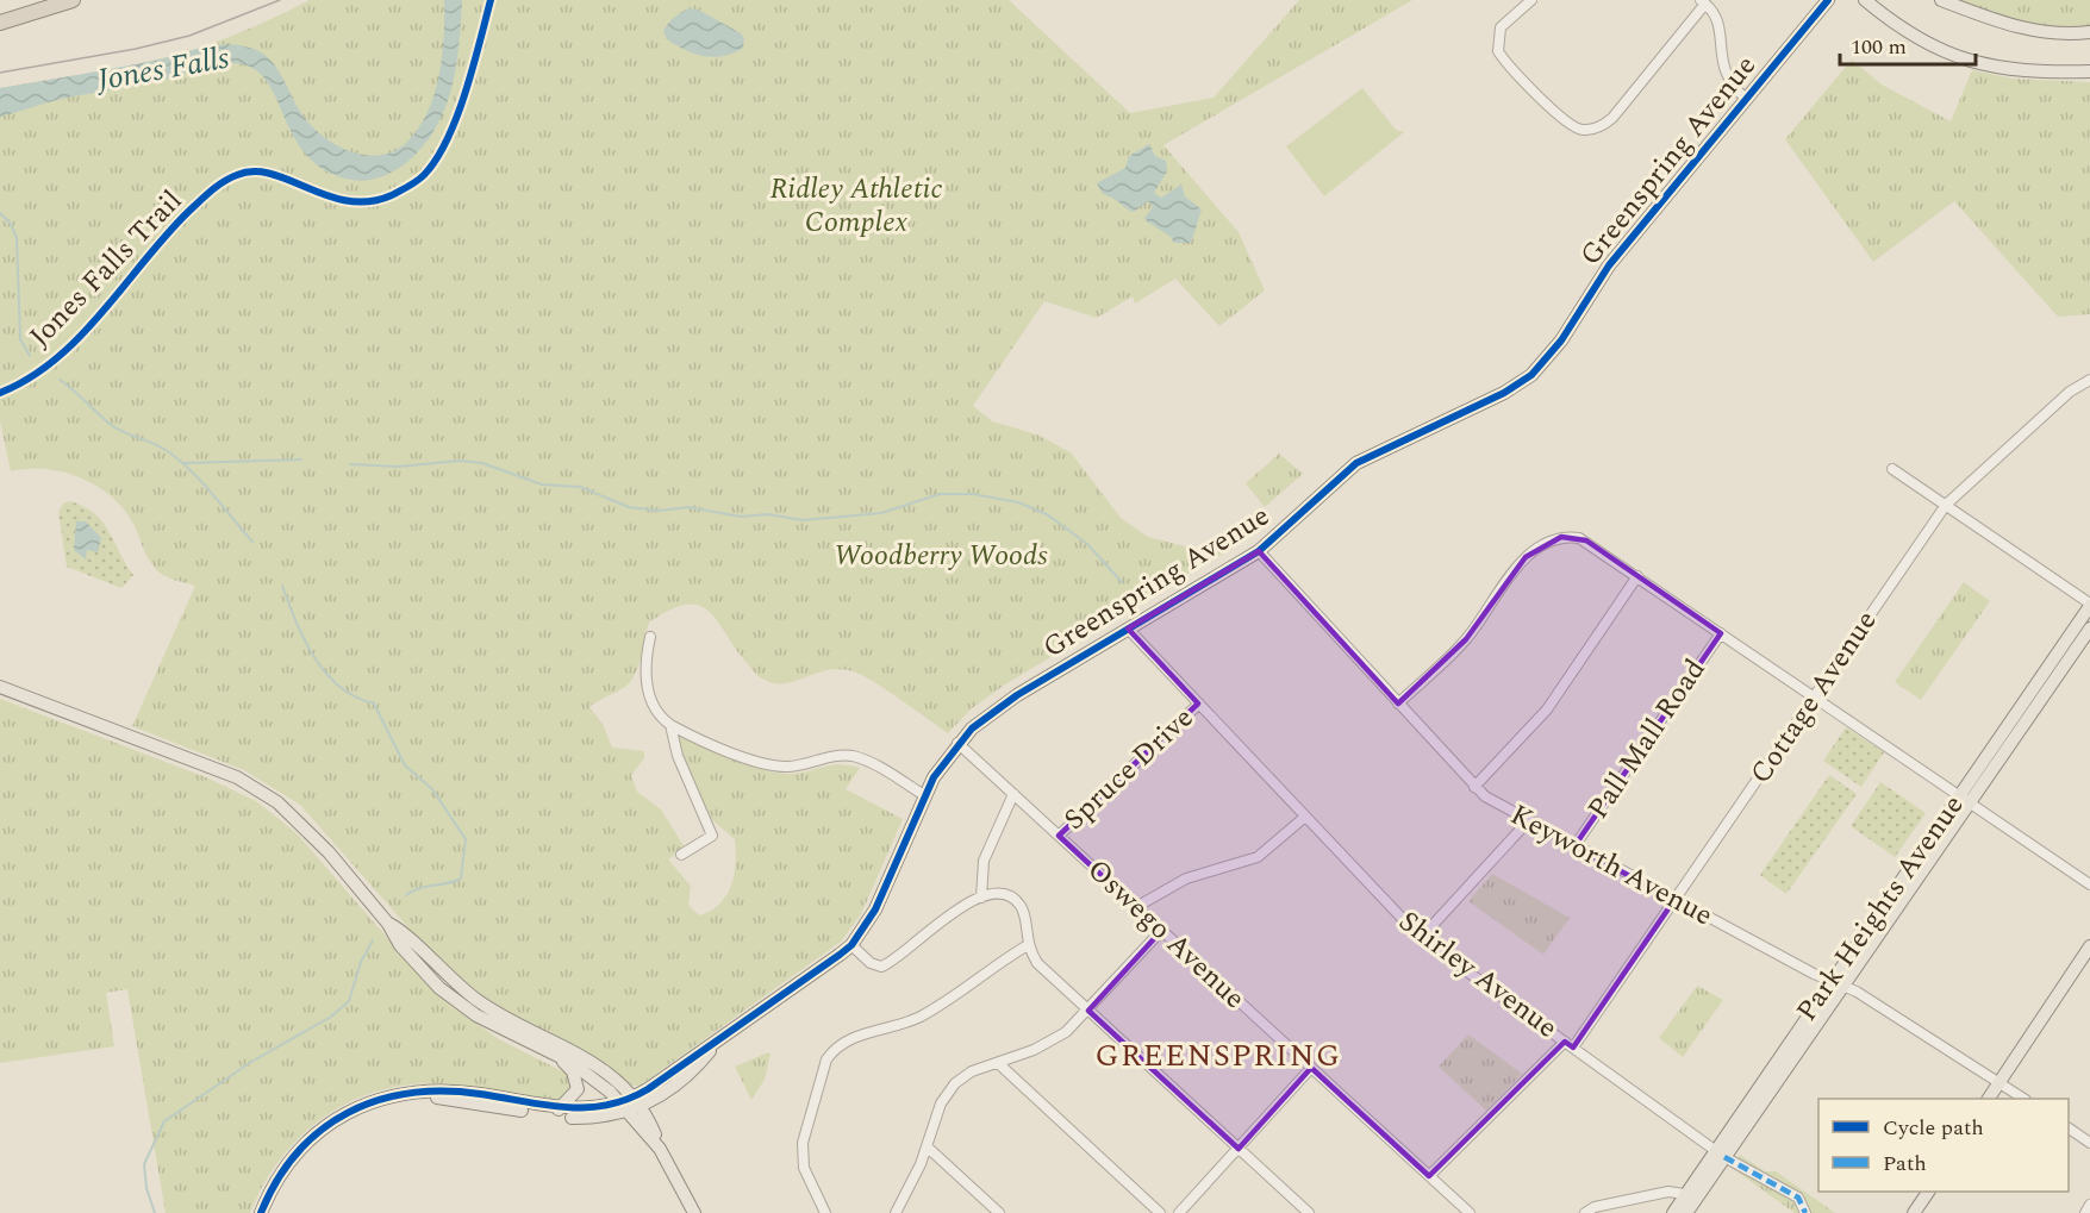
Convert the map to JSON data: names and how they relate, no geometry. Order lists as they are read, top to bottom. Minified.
{"streets":{"main road":["Greenspring Avenue","Park Heights Avenue"],"street":["Cottage Avenue","Pall Mall Road","Spruce Drive","Keyworth Avenue","Oswego Avenue","Shirley Avenue"],"cycle path":["Jones Falls Trail"]},"crossings":[["Greenspring Avenue","Keyworth Avenue"],["Greenspring Avenue","Oswego Avenue"],["Greenspring Avenue","Shirley Avenue"],["Cottage Avenue","Keyworth Avenue"],["Cottage Avenue","Oswego Avenue"],["Cottage Avenue","Shirley Avenue"],["Pall Mall Road","Keyworth Avenue"],["Spruce Drive","Oswego Avenue"],["Spruce Drive","Shirley Avenue"],["Keyworth Avenue","Park Heights Avenue"],["Park Heights Avenue","Shirley Avenue"]],"districts":["GREENSPRING"],"water":["Jones Falls"],"parks":["Ridley Athletic Complex","Woodberry Woods"],"legend":["Cycle path","Path"],"scale_bar":"100 m"}
